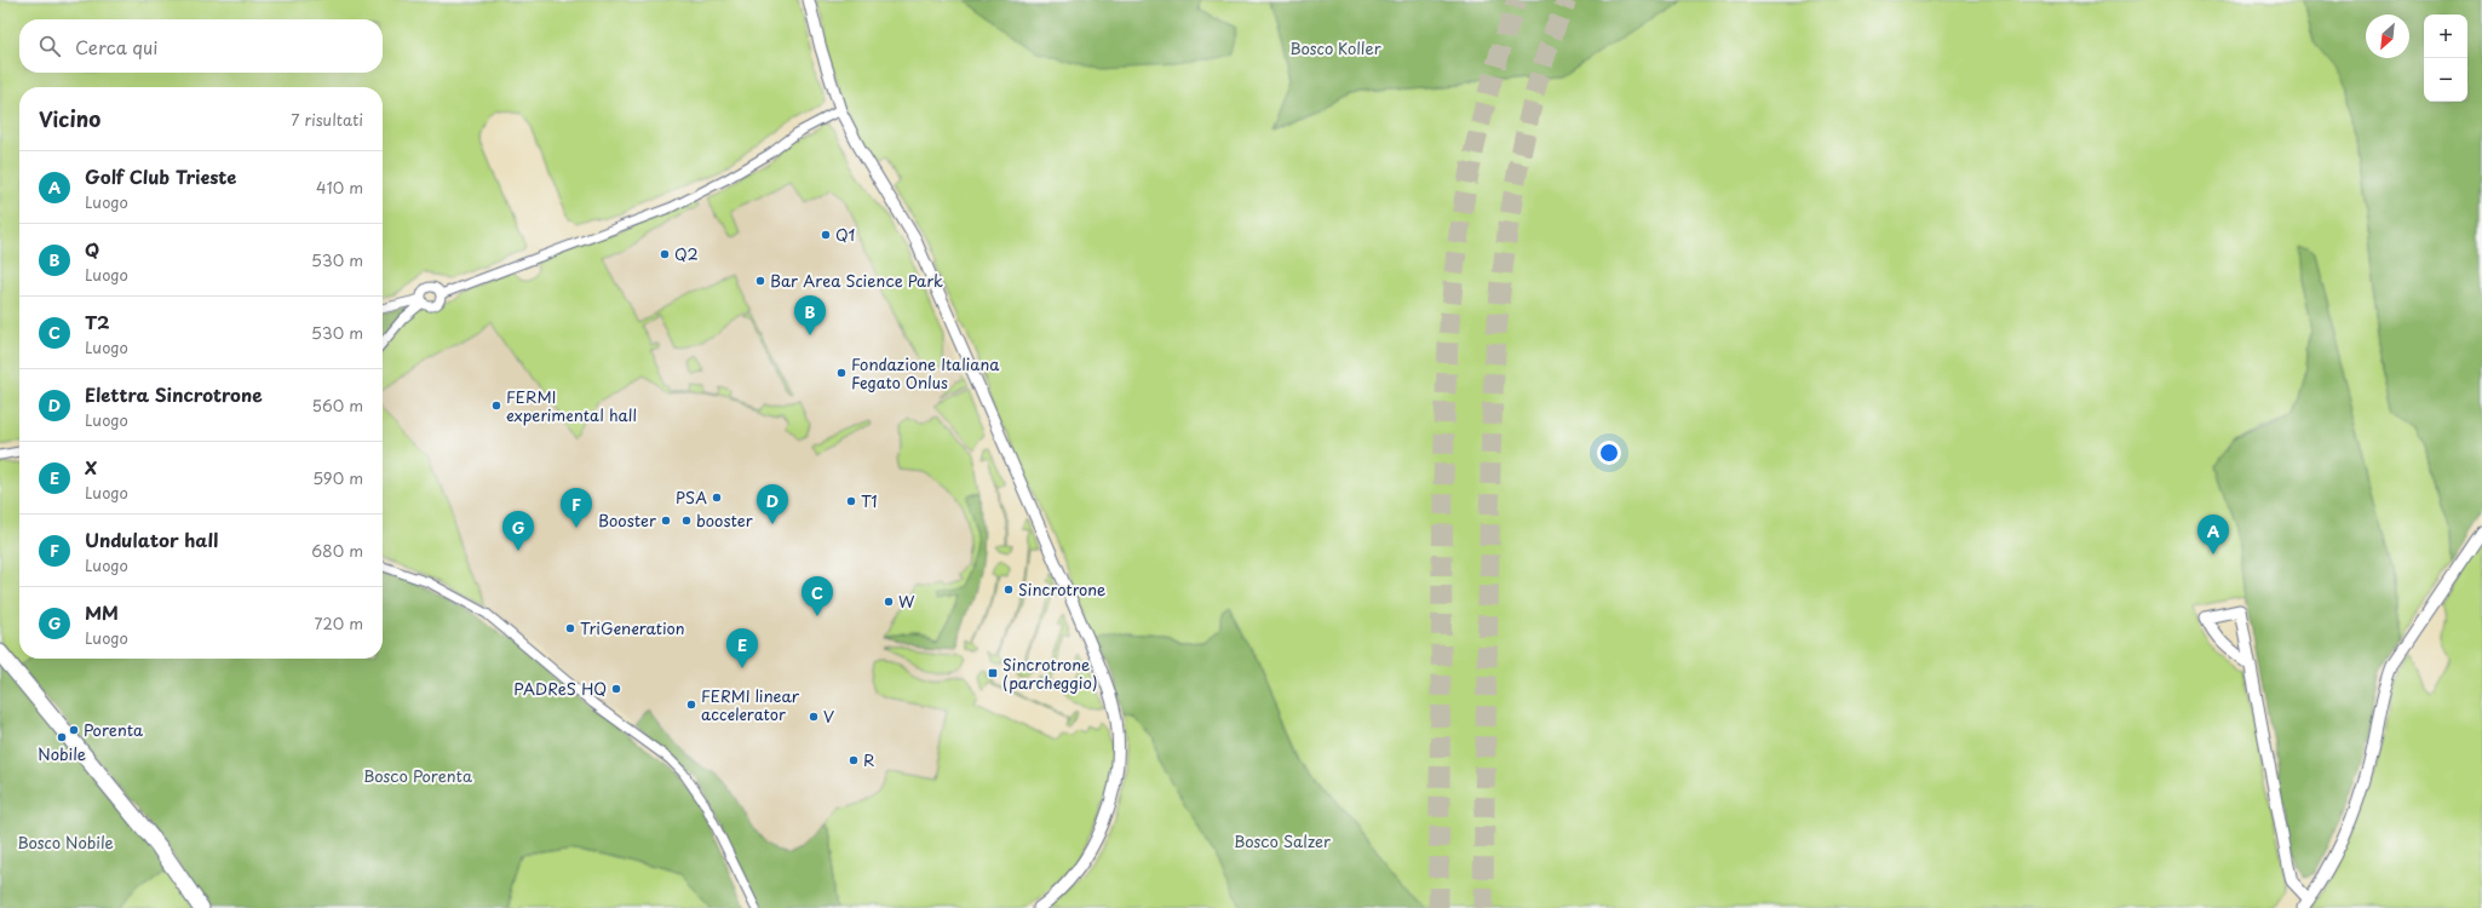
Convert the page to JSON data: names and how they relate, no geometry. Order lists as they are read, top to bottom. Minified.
{"parks":["Bosco Koller","Bosco Porenta","Bosco Salzer","Bosco Nobile"],"places":{"other":["Q1","Q2","Bar Area Science Park","Fondazione Italiana Fegato Onlus","FERMI experimental hall","PSA","T1","Booster","booster","Sincrotrone","W","TriGeneration","PADReS HQ","FERMI linear accelerator","V","Porenta","Nobile","R"],"transit":["Sincrotrone (parcheggio)"]},"north":"bottom left","page":{"map_buttons":["+","−"],"search":"Cerca qui","heading":["Vicino","7 risultati"],"list":[{"mark":"A","name":"Golf Club Trieste","note":"Luogo","value":"410 m"},{"mark":"B","name":"Q","note":"Luogo","value":"530 m"},{"mark":"C","name":"T2","note":"Luogo","value":"530 m"},{"mark":"D","name":"Elettra Sincrotrone","note":"Luogo","value":"560 m"},{"mark":"E","name":"X","note":"Luogo","value":"590 m"},{"mark":"F","name":"Undulator hall","note":"Luogo","value":"680 m"},{"mark":"G","name":"MM","note":"Luogo","value":"720 m"}],"pins":["B","D","F","G","A","C","E"]}}
